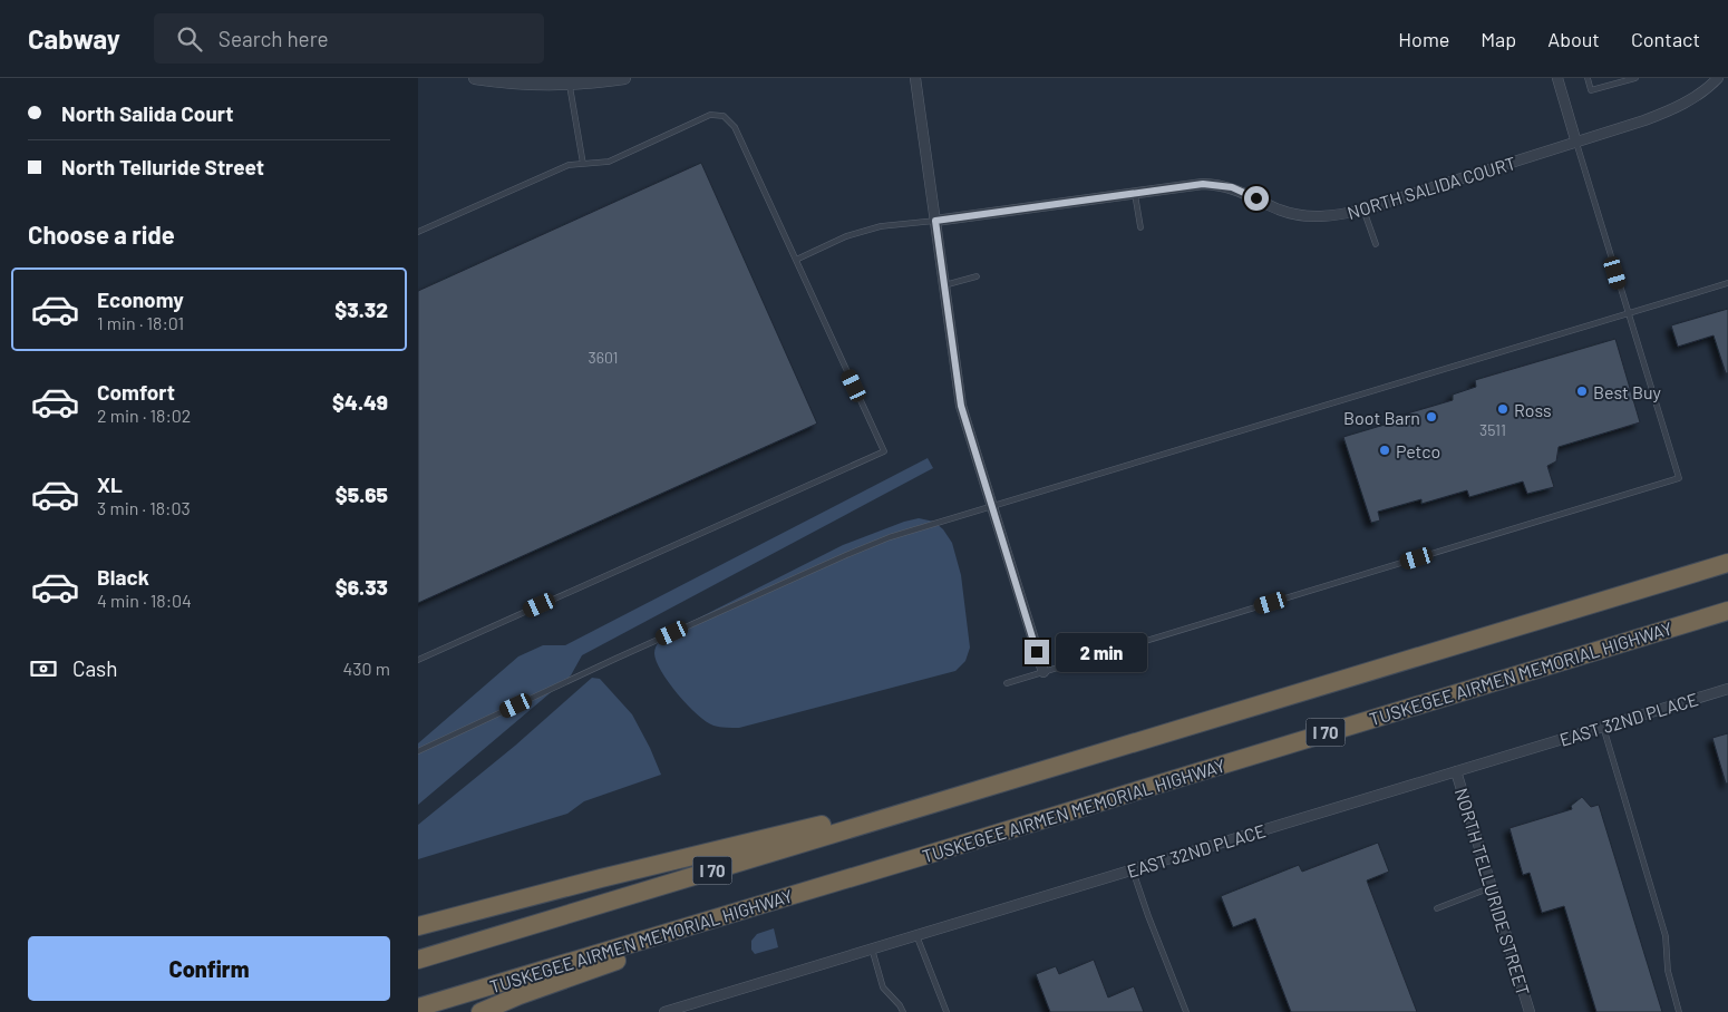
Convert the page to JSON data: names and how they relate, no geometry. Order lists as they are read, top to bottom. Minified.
{"streets":{"highway":["TUSKEGEE AIRMEN MEMORIAL HIGHWAY","I 70"],"street":["NORTH SALIDA COURT","EAST 32ND PLACE","NORTH TELLURIDE STREET"]},"crossings":[["EAST 32ND PLACE","NORTH TELLURIDE STREET"]],"places":["Best Buy","Ross","Boot Barn","Petco"],"house_numbers":["3601","3511"],"page":{"header":"Cabway","search":"Search here","nav":["Home","Map","About","Contact"],"banner":["North Salida Court","North Telluride Street"],"heading":"Choose a ride","list":[{"name":"Economy","note":"1 min · 18:01","value":"$3.32"},{"name":"Comfort","note":"2 min · 18:02","value":"$4.49"},{"name":"XL","note":"3 min · 18:03","value":"$5.65"},{"name":"Black","note":"4 min · 18:04","value":"$6.33"}],"bubble":"2 min","pay":["Cash","430 m"],"buttons":"Confirm"}}
